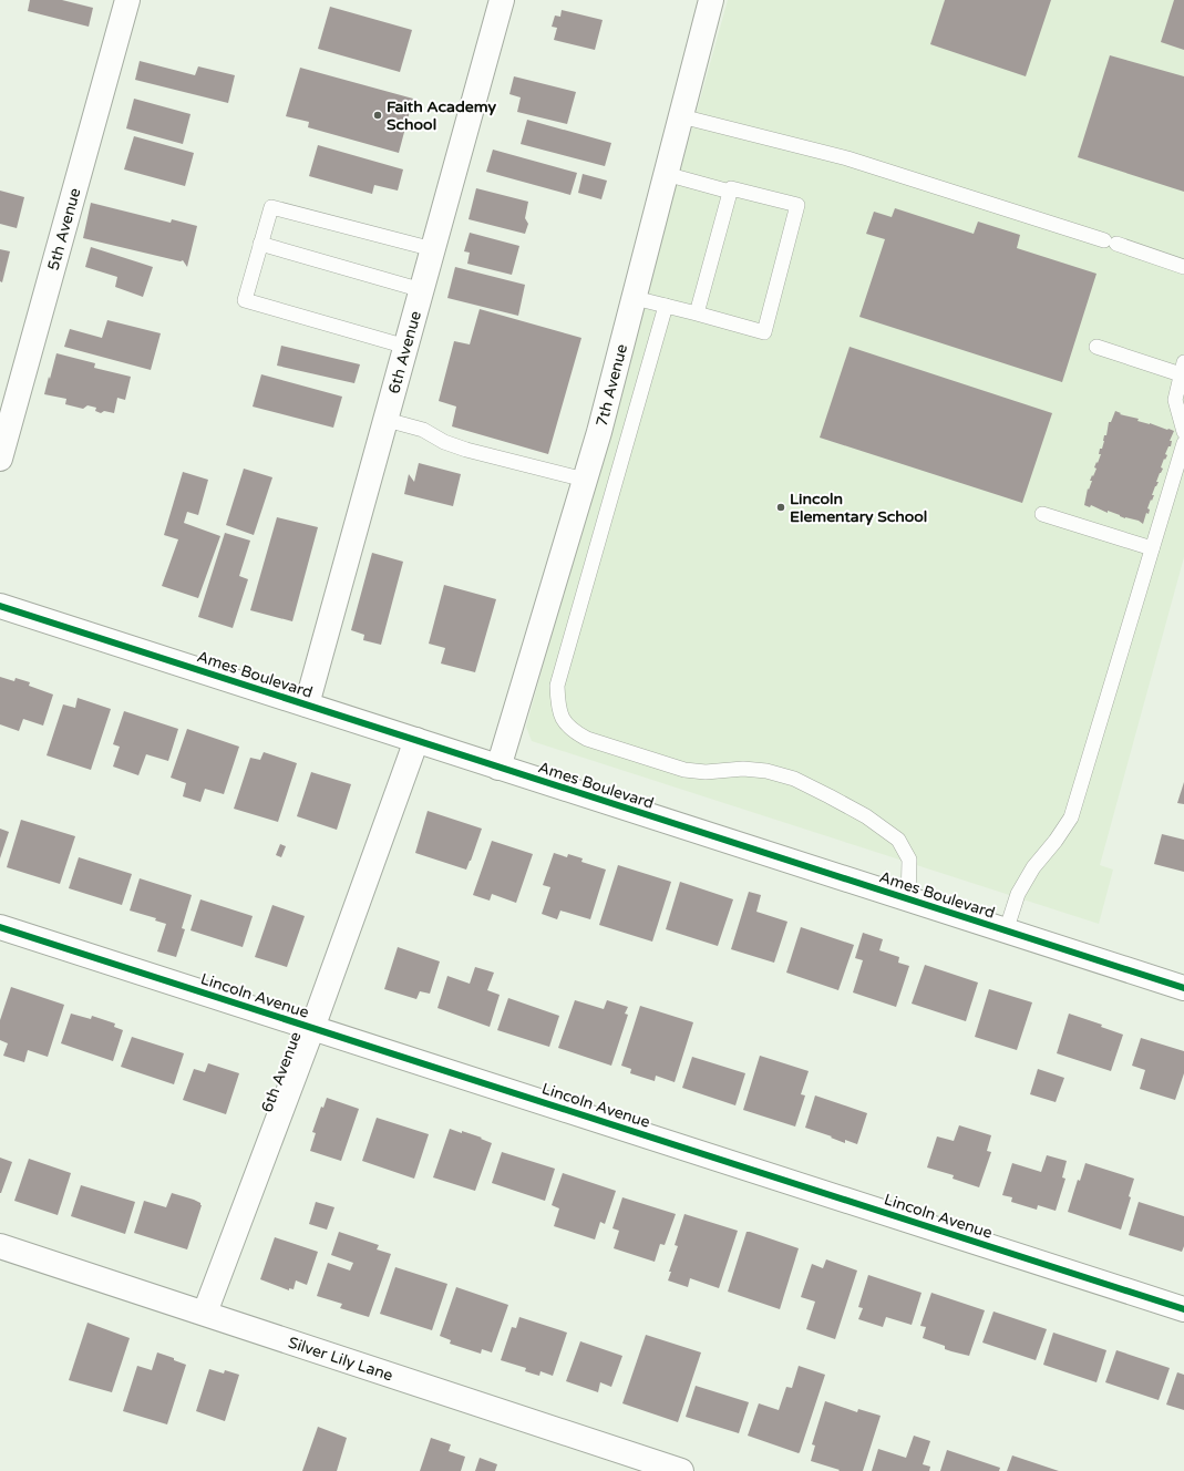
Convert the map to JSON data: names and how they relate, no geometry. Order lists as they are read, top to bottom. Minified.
{"streets":{"street":["5th Avenue","6th Avenue","7th Avenue","Ames Boulevard","Lincoln Avenue","Silver Lily Lane"]},"crossings":[["6th Avenue","Ames Boulevard"],["6th Avenue","Lincoln Avenue"],["6th Avenue","Silver Lily Lane"],["7th Avenue","Ames Boulevard"]],"places":["Faith Academy School","Lincoln Elementary School"]}
